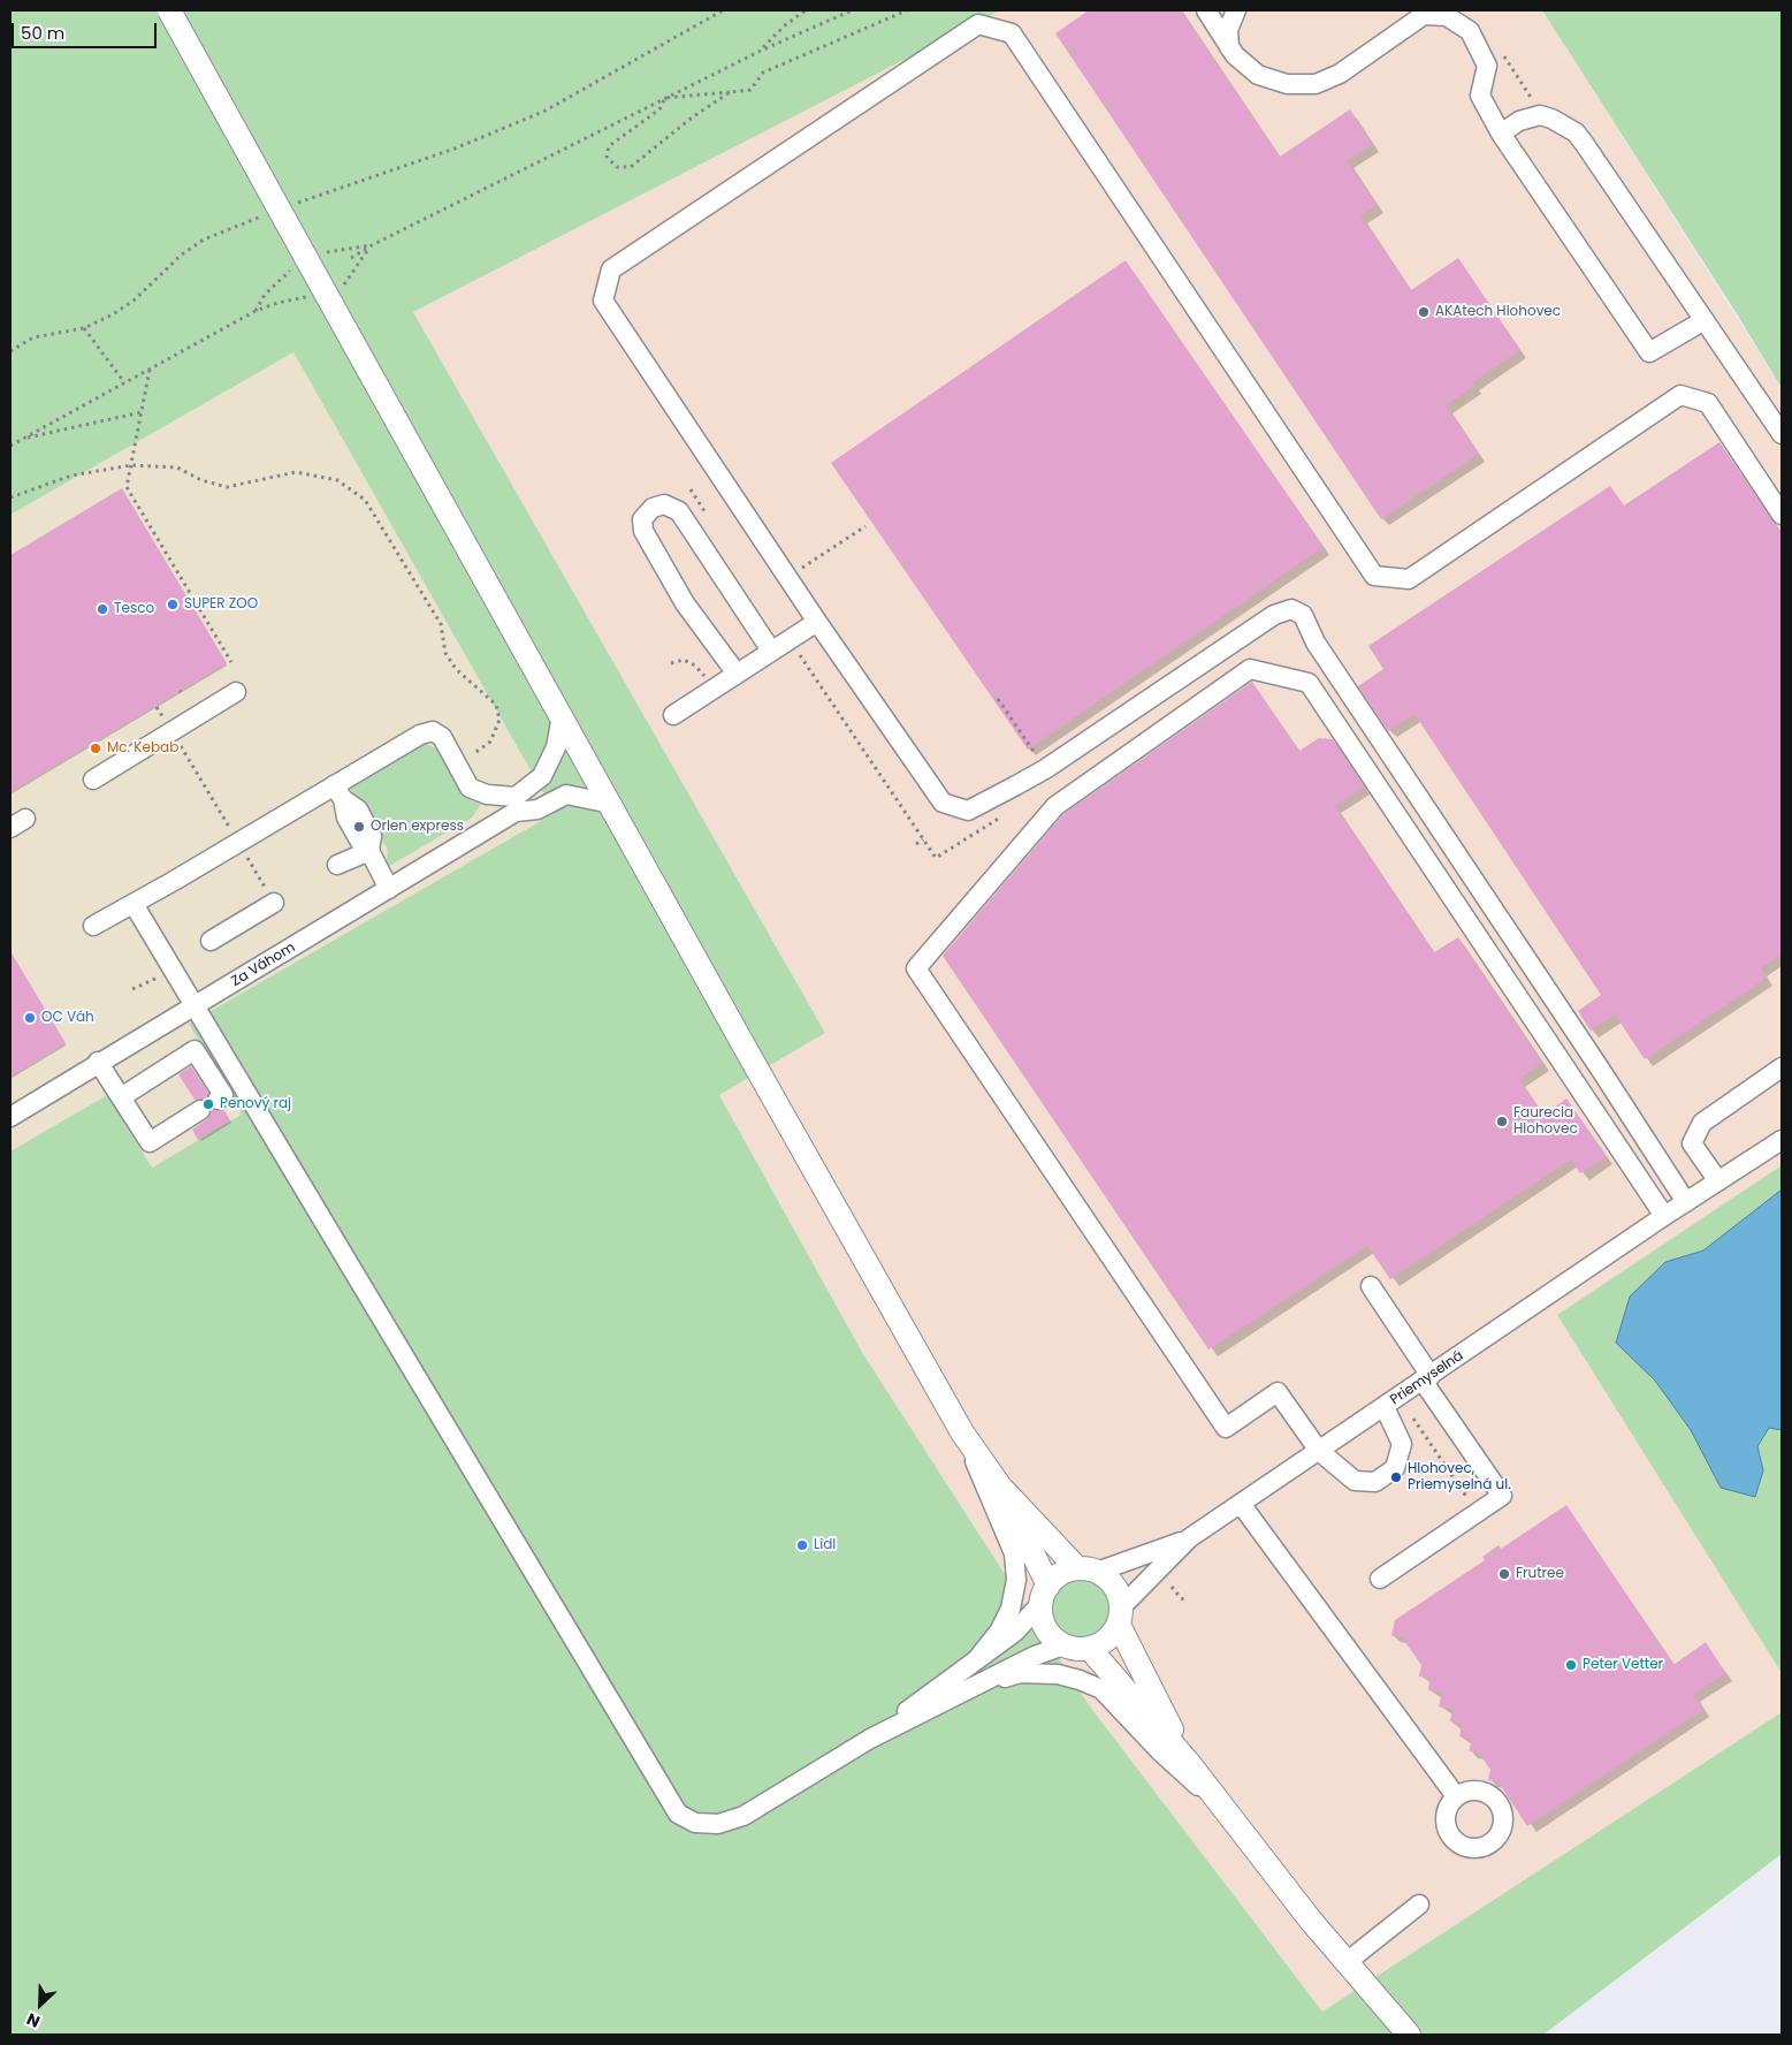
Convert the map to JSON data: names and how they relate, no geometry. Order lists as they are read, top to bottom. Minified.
{"streets":{"street":["Za Váhom","Priemyselná"]},"places":["AKAtech Hlohovec","SUPER ZOO","Tesco","Mc. Kebab","Orlen express","OC Váh","Penový raj","Faurecia Hlohovec","Hlohovec, Priemyselná ul.","Lidl","Frutree","Peter Vetter"],"scale_bar":"50 m","north":"bottom left"}
